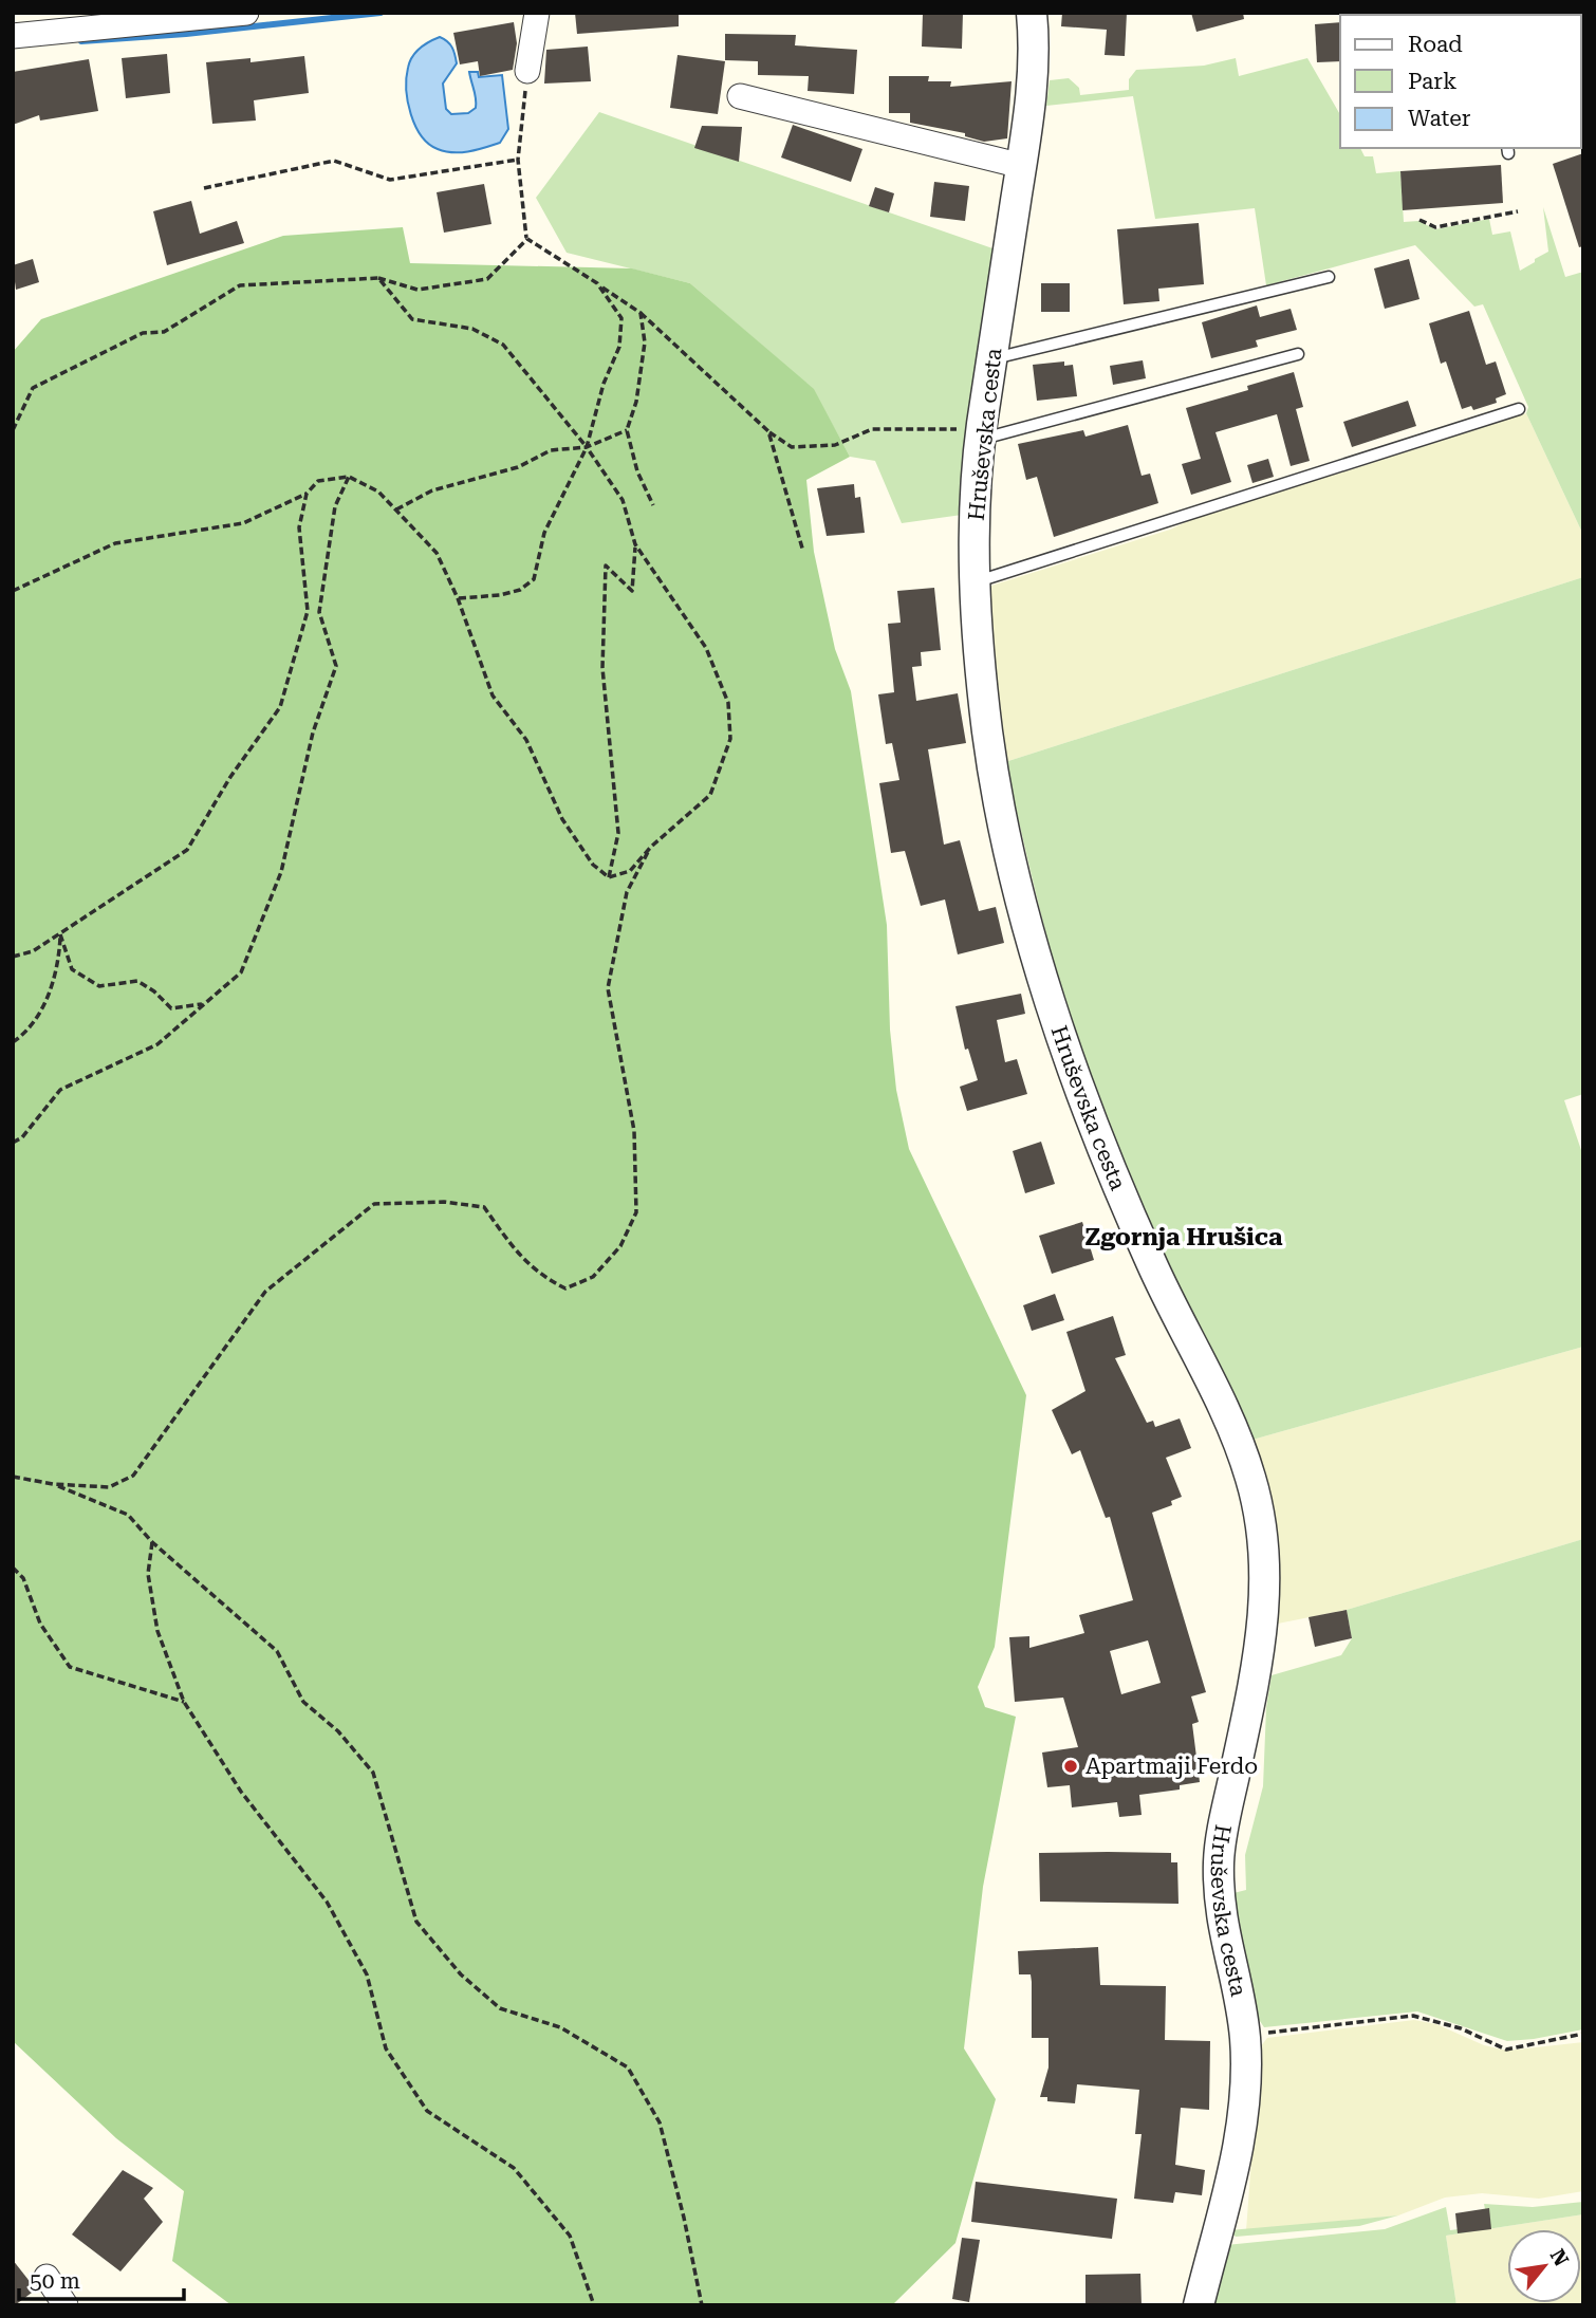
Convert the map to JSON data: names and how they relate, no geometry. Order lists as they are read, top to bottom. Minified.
{"streets":{"street":["Hruševska cesta"]},"districts":["Zgornja Hrušica"],"places":["Apartmaji Ferdo"],"legend":["Road","Park","Water"],"scale_bar":"50 m","north":"top right"}
